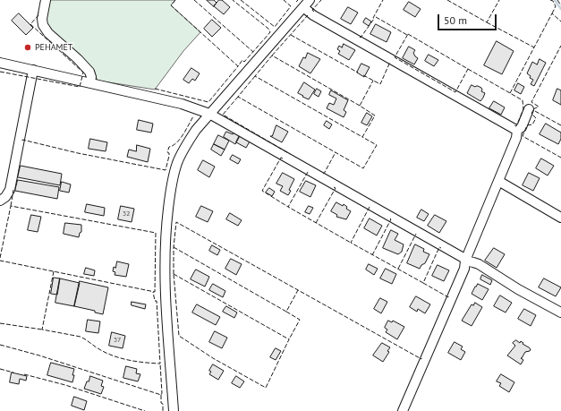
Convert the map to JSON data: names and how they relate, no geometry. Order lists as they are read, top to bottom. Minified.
{"places":["PEHAMET"],"house_numbers":["32","37"],"scale_bar":"50 m"}
